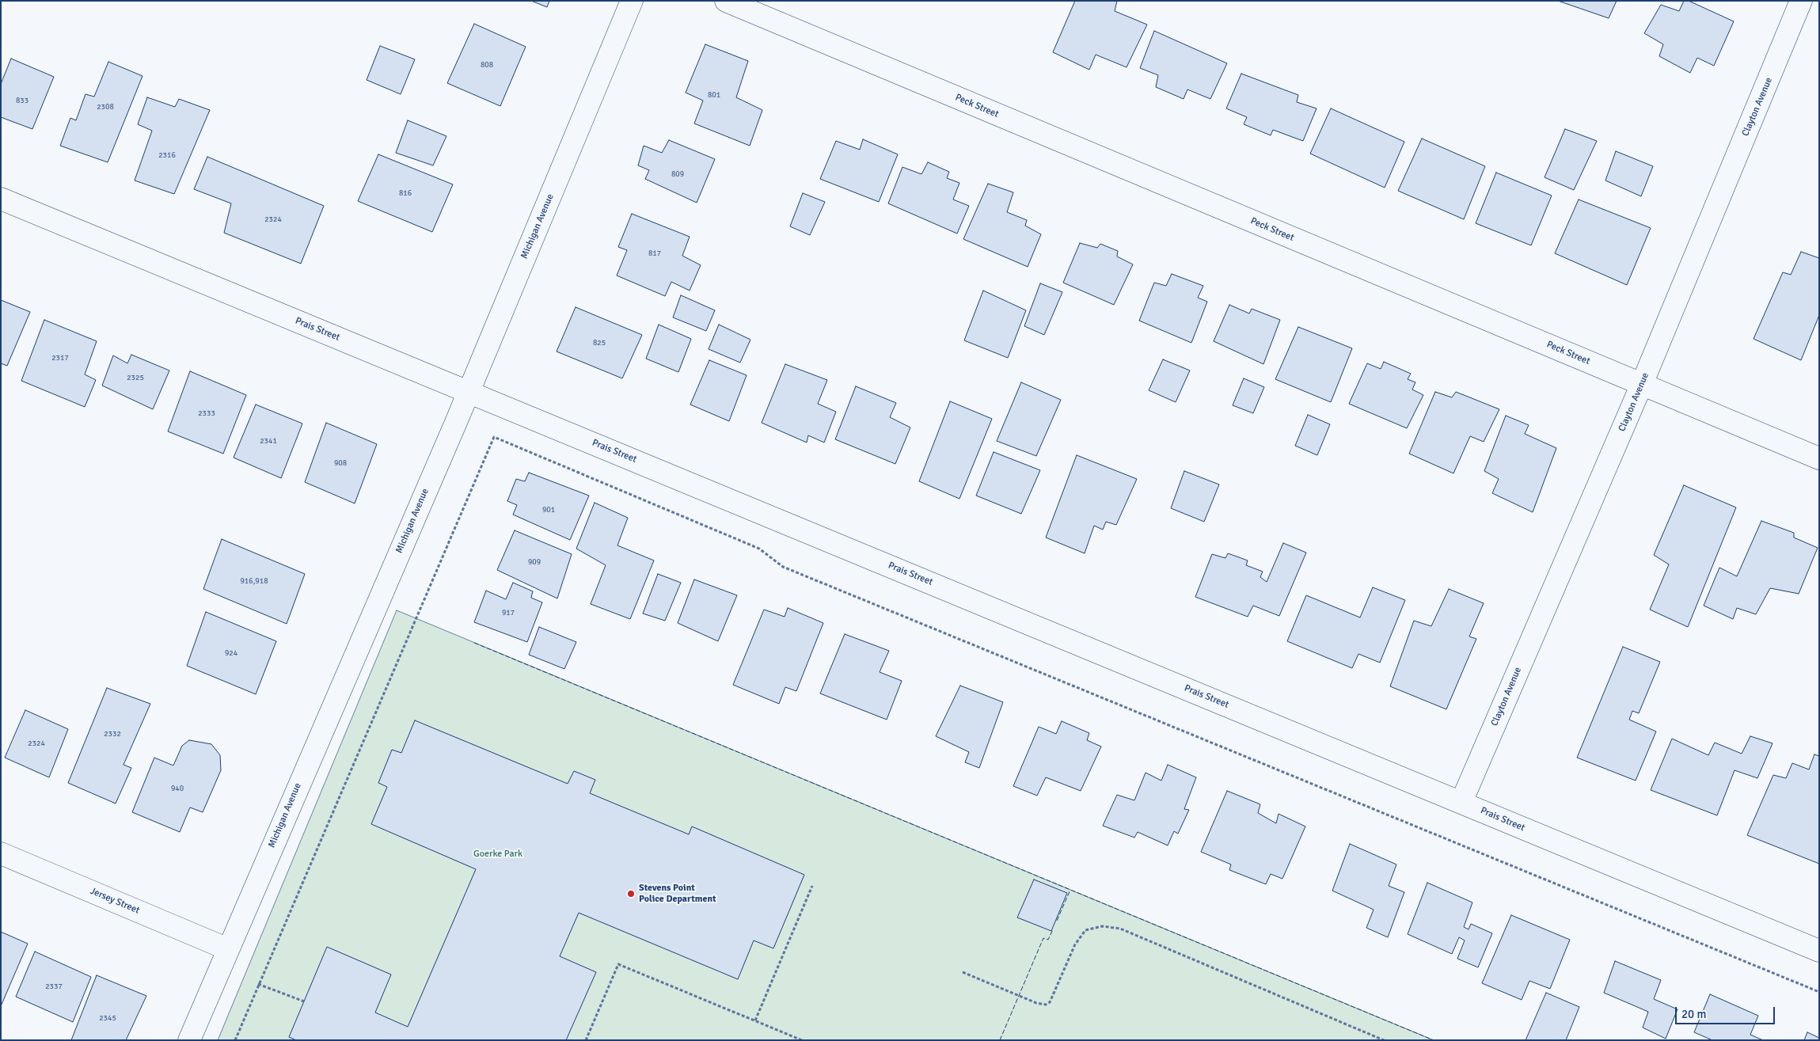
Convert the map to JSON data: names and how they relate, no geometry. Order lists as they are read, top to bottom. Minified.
{"streets":{"street":["Peck Street","Clayton Avenue","Michigan Avenue","Prais Street","Jersey Street"]},"crossings":[["Peck Street","Clayton Avenue"],["Clayton Avenue","Prais Street"],["Michigan Avenue","Prais Street"],["Michigan Avenue","Jersey Street"]],"parks":["Goerke Park"],"places":["Stevens Point Police Department"],"house_numbers":["808","801","833","2308","2316","809","816","2324","817","825","2317","2325","2333","2341","908","901","909","916,918","917","924","2332","2324","940","2337","2345"],"scale_bar":"20 m"}
